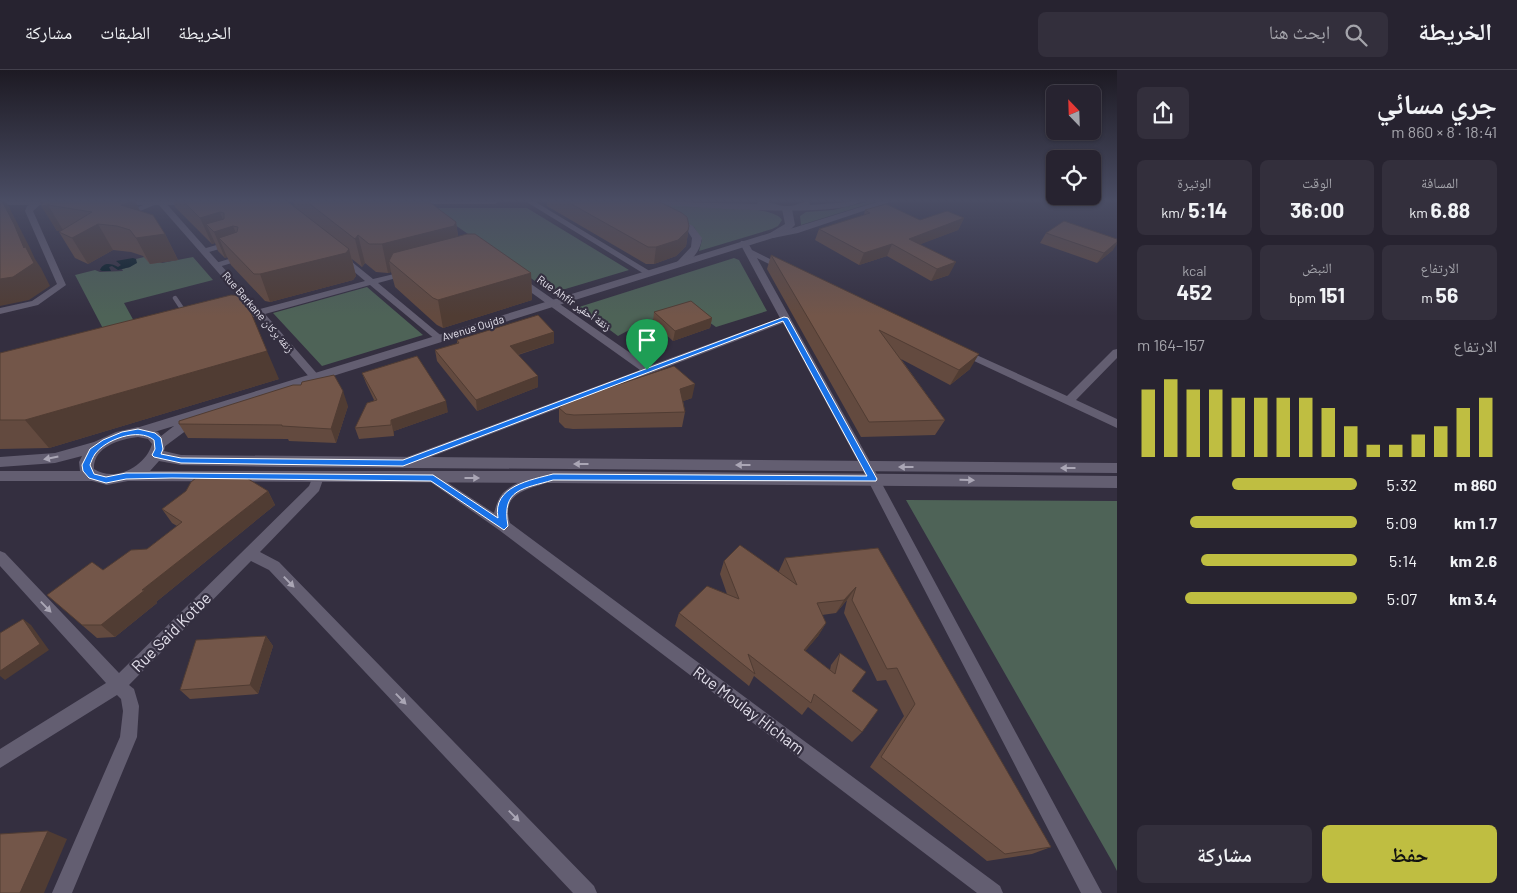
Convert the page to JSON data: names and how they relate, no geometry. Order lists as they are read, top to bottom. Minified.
{"streets":{"main road":["Avenue Oujda"],"street":["Rue Ahfir زنقة أحفير","Rue Berkane زنقة بركان","Rue Said Kotbe","Rue Moulay Hicham"]},"crossings":[["Rue Ahfir زنقة أحفير","Avenue Oujda"],["Rue Berkane زنقة بركان","Avenue Oujda"]],"north":"top left","page":{"header":"الخريطة","search":"ابحث هنا","nav":["الخريطة","الطبقات","مشاركة"],"heading":["جري مسائي","18:41 · 8 × 860 m"],"stats":[["المسافة","6.88 km"],["الوقت","36:00"],["الوتيرة","5:14 /km"],["الارتفاع","56 m"],["النبض","151 bpm"],["kcal","452"]],"chart":["الارتفاع","157–164 m"],"list":[{"name":"860 m","note":"5:32"},{"name":"1.7 km","note":"5:09"},{"name":"2.6 km","note":"5:14"},{"name":"3.4 km","note":"5:07"}],"buttons":["حفظ","مشاركة"]}}
